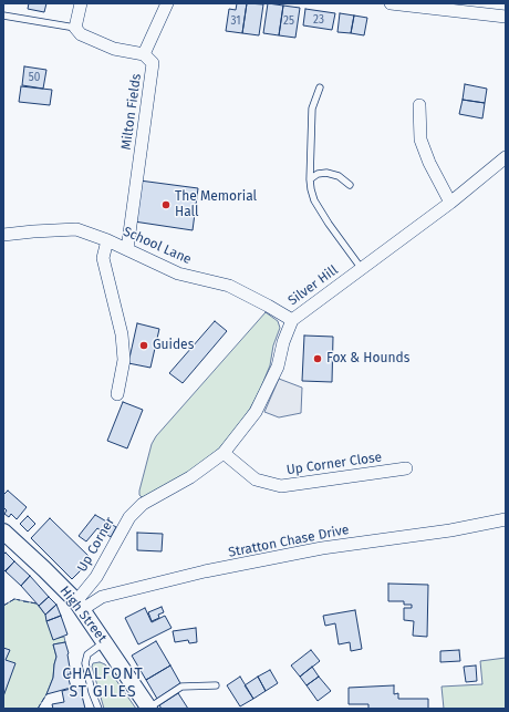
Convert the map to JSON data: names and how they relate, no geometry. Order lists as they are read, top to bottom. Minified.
{"streets":{"street":["Milton Fields","School Lane","Silver Hill","Up Corner Close","Stratton Chase Drive","Up Corner","High Street"]},"crossings":[["Milton Fields","School Lane"],["School Lane","Silver Hill"],["Silver Hill","Up Corner Close"],["Silver Hill","Up Corner"],["Stratton Chase Drive","Up Corner"],["Stratton Chase Drive","High Street"],["Up Corner","High Street"]],"districts":["CHALFONT ST GILES"],"places":["The Memorial Hall","Guides","Fox & Hounds"],"house_numbers":["23","31","25","50"]}
